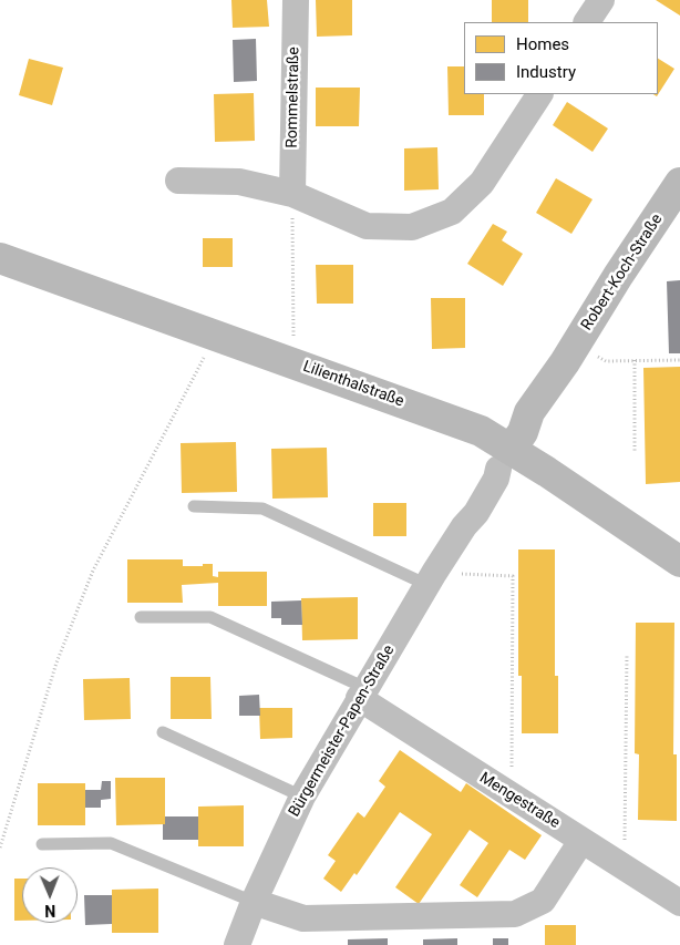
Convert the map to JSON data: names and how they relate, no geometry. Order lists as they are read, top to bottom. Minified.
{"streets":{"street":["Rommelstraße","Robert-Koch-Straße","Lilienthalstraße","Bürgermeister-Papen-Straße","Mengestraße"]},"crossings":[["Robert-Koch-Straße","Lilienthalstraße"],["Robert-Koch-Straße","Bürgermeister-Papen-Straße"],["Lilienthalstraße","Bürgermeister-Papen-Straße"],["Bürgermeister-Papen-Straße","Mengestraße"]],"legend":["Homes","Industry"],"north":"bottom"}
